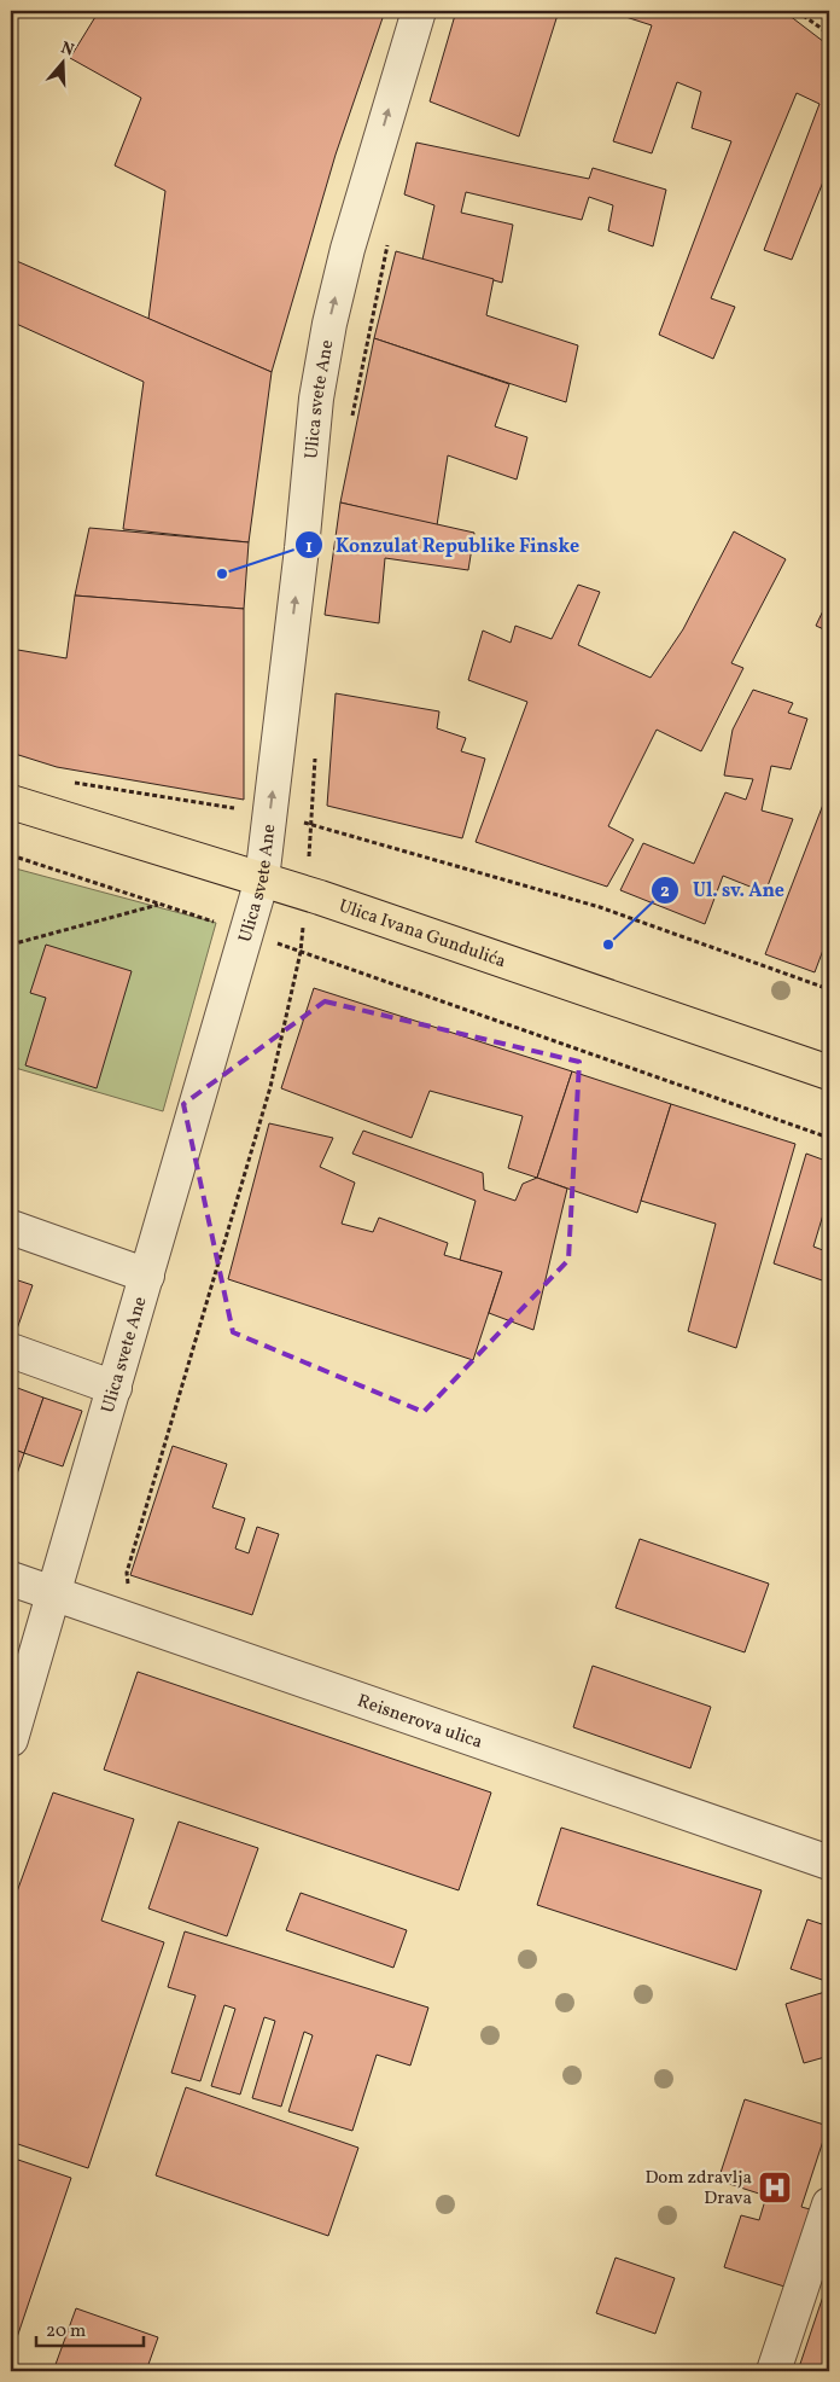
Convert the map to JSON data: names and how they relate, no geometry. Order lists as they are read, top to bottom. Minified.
{"streets":{"main road":["Ulica Ivana Gundulića"],"street":["Ulica svete Ane","Reisnerova ulica"]},"crossings":[["Ulica svete Ane","Ulica Ivana Gundulića"],["Ulica svete Ane","Reisnerova ulica"]],"one_way":["Ulica svete Ane"],"places":{"other":["Konzulat Republike Finske","Ul. sv. Ane"],"hospital":["Dom zdravlja Drava"]},"scale_bar":"20 m","north":"top"}
